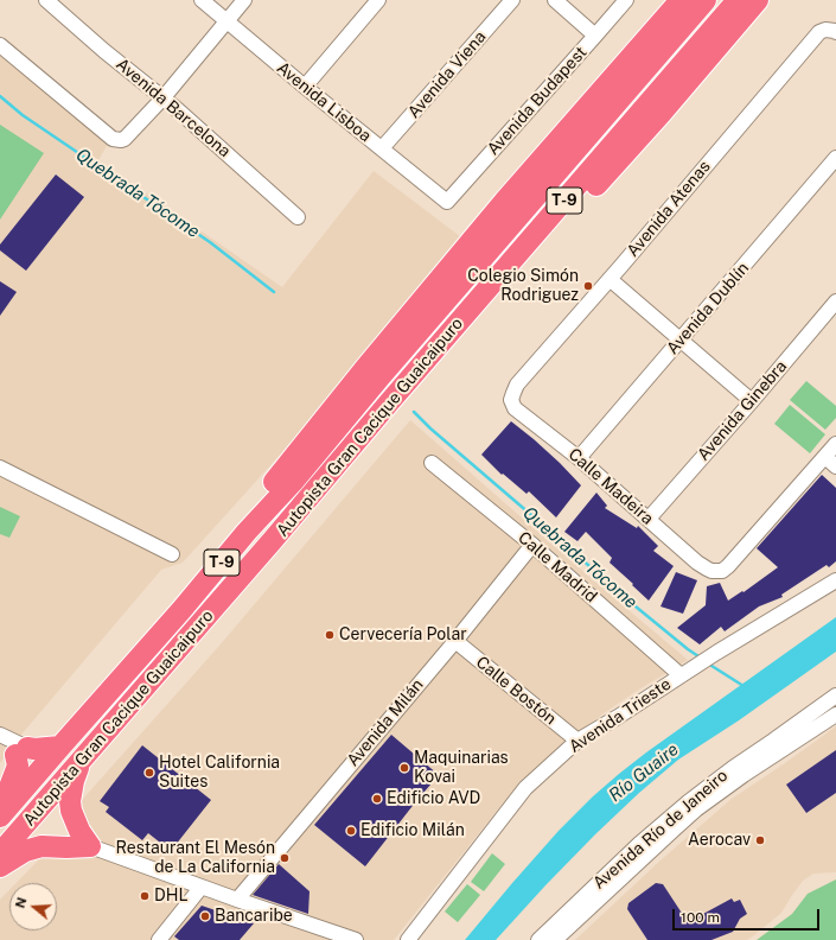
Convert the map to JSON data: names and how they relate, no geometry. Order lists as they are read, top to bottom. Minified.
{"streets":{"highway":["T-9","Autopista Gran Cacique Guaicaipuro"],"street":["Avenida Viena","Avenida Budapest","Avenida Lisboa","Avenida Barcelona","Avenida Atenas","Avenida Dublín","Avenida Ginebra","Calle Madeira","Calle Madrid","Calle Bostón","Avenida Trieste","Avenida Milán","Avenida Río de Janeiro"]},"crossings":[["Avenida Viena","Avenida Lisboa"],["Avenida Budapest","Avenida Lisboa"],["Avenida Atenas","Calle Madeira"],["Avenida Dublín","Calle Madeira"],["Avenida Ginebra","Calle Madeira"],["Calle Madrid","Avenida Trieste"],["Calle Madrid","Avenida Milán"],["Calle Bostón","Avenida Trieste"],["Calle Bostón","Avenida Milán"]],"water":["Quebrada Tócome","Río Guaire"],"places":["Colegio Simón Rodriguez","Cervecería Polar","Maquinarias Kovai","Hotel California Suites","Edificio AVD","Edificio Milán","Aerocav","Restaurant El Mesón de La California","DHL","Bancaribe"],"scale_bar":"100 m","north":"left"}
